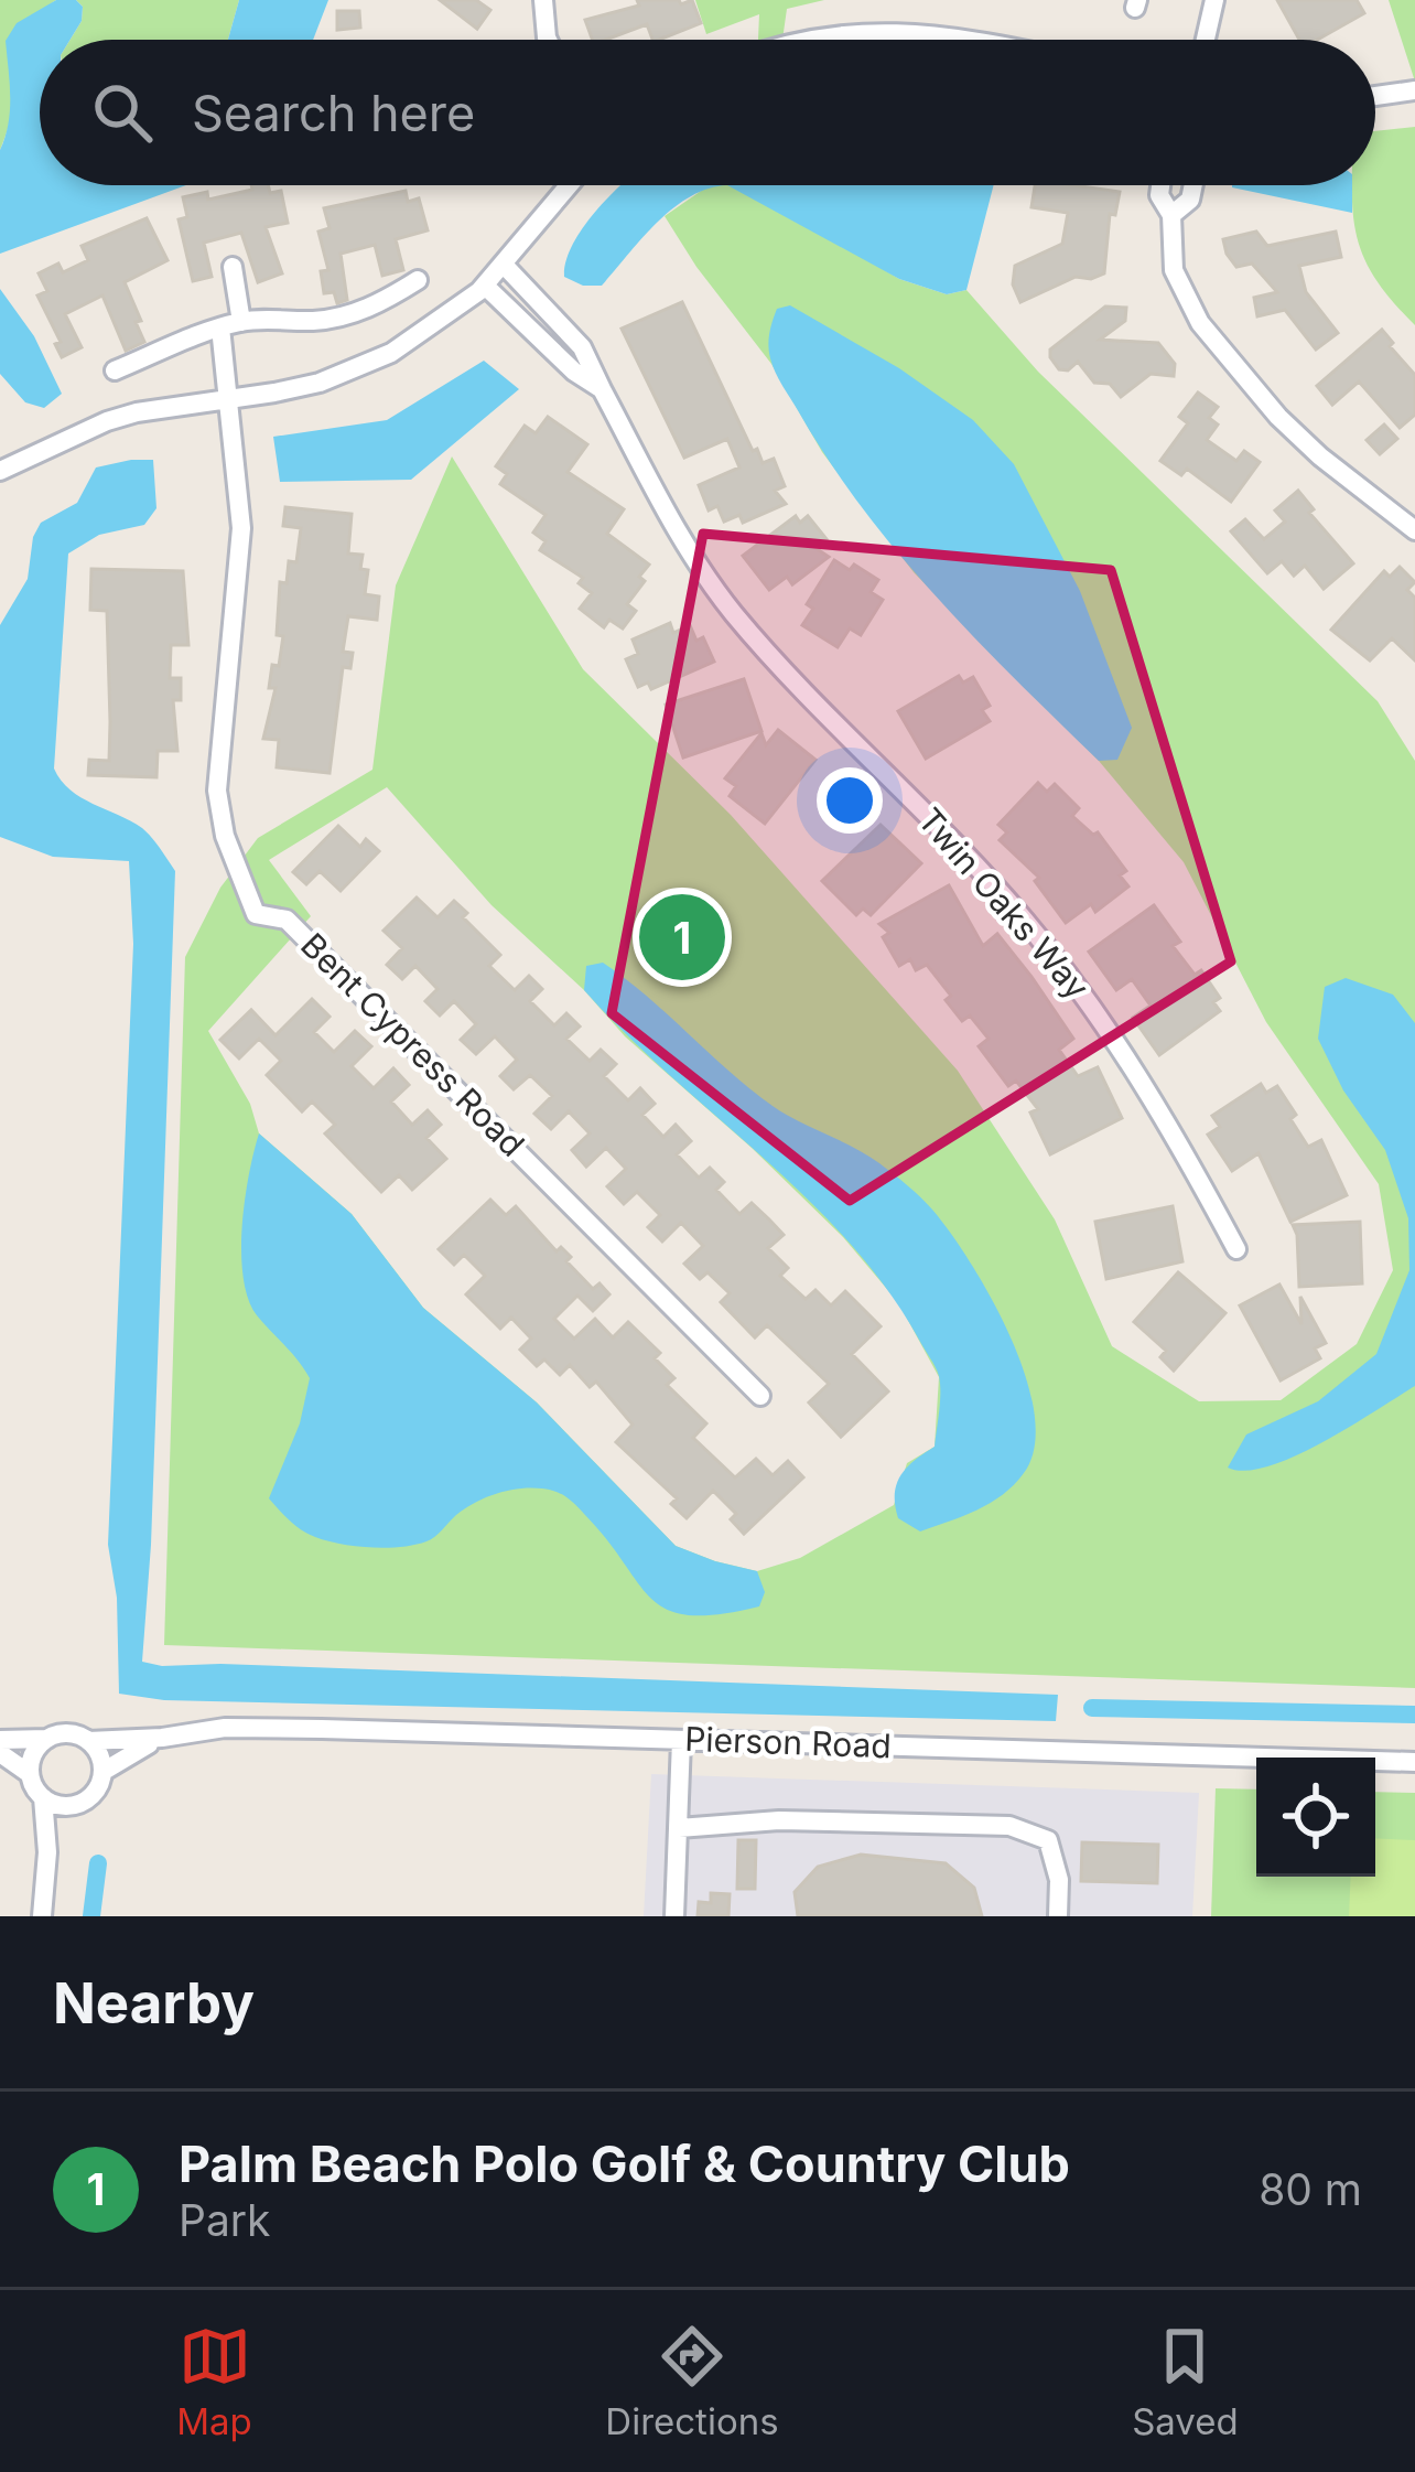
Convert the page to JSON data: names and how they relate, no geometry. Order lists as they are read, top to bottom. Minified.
{"streets":{"street":["Twin Oaks Way","Bent Cypress Road","Pierson Road"]},"page":{"search":"Search here","pins":"1","heading":"Nearby","list":[{"mark":"1","name":"Palm Beach Polo Golf & Country Club","note":"Park","value":"80 m"}],"nav":["Map","Directions","Saved"]}}
